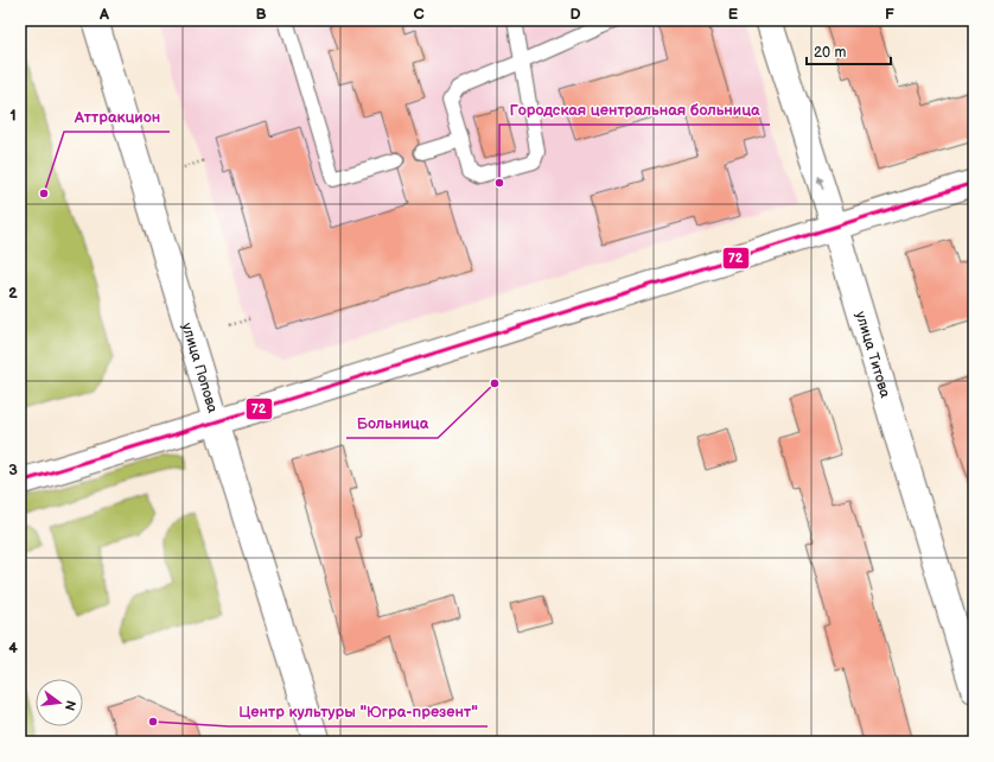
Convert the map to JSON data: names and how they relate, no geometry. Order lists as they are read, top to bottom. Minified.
{"streets":{"street":["улица Титова","улица Попова"]},"places":["Городская центральная больница","Аттракцион","Больница","Центр культуры \"Югра-презент\""],"lines":["transit line 72"],"scale_bar":"20 m","north":"right","grid":{"columns":["A","B","C","D","E","F"],"rows":["1","2","3","4"]}}
